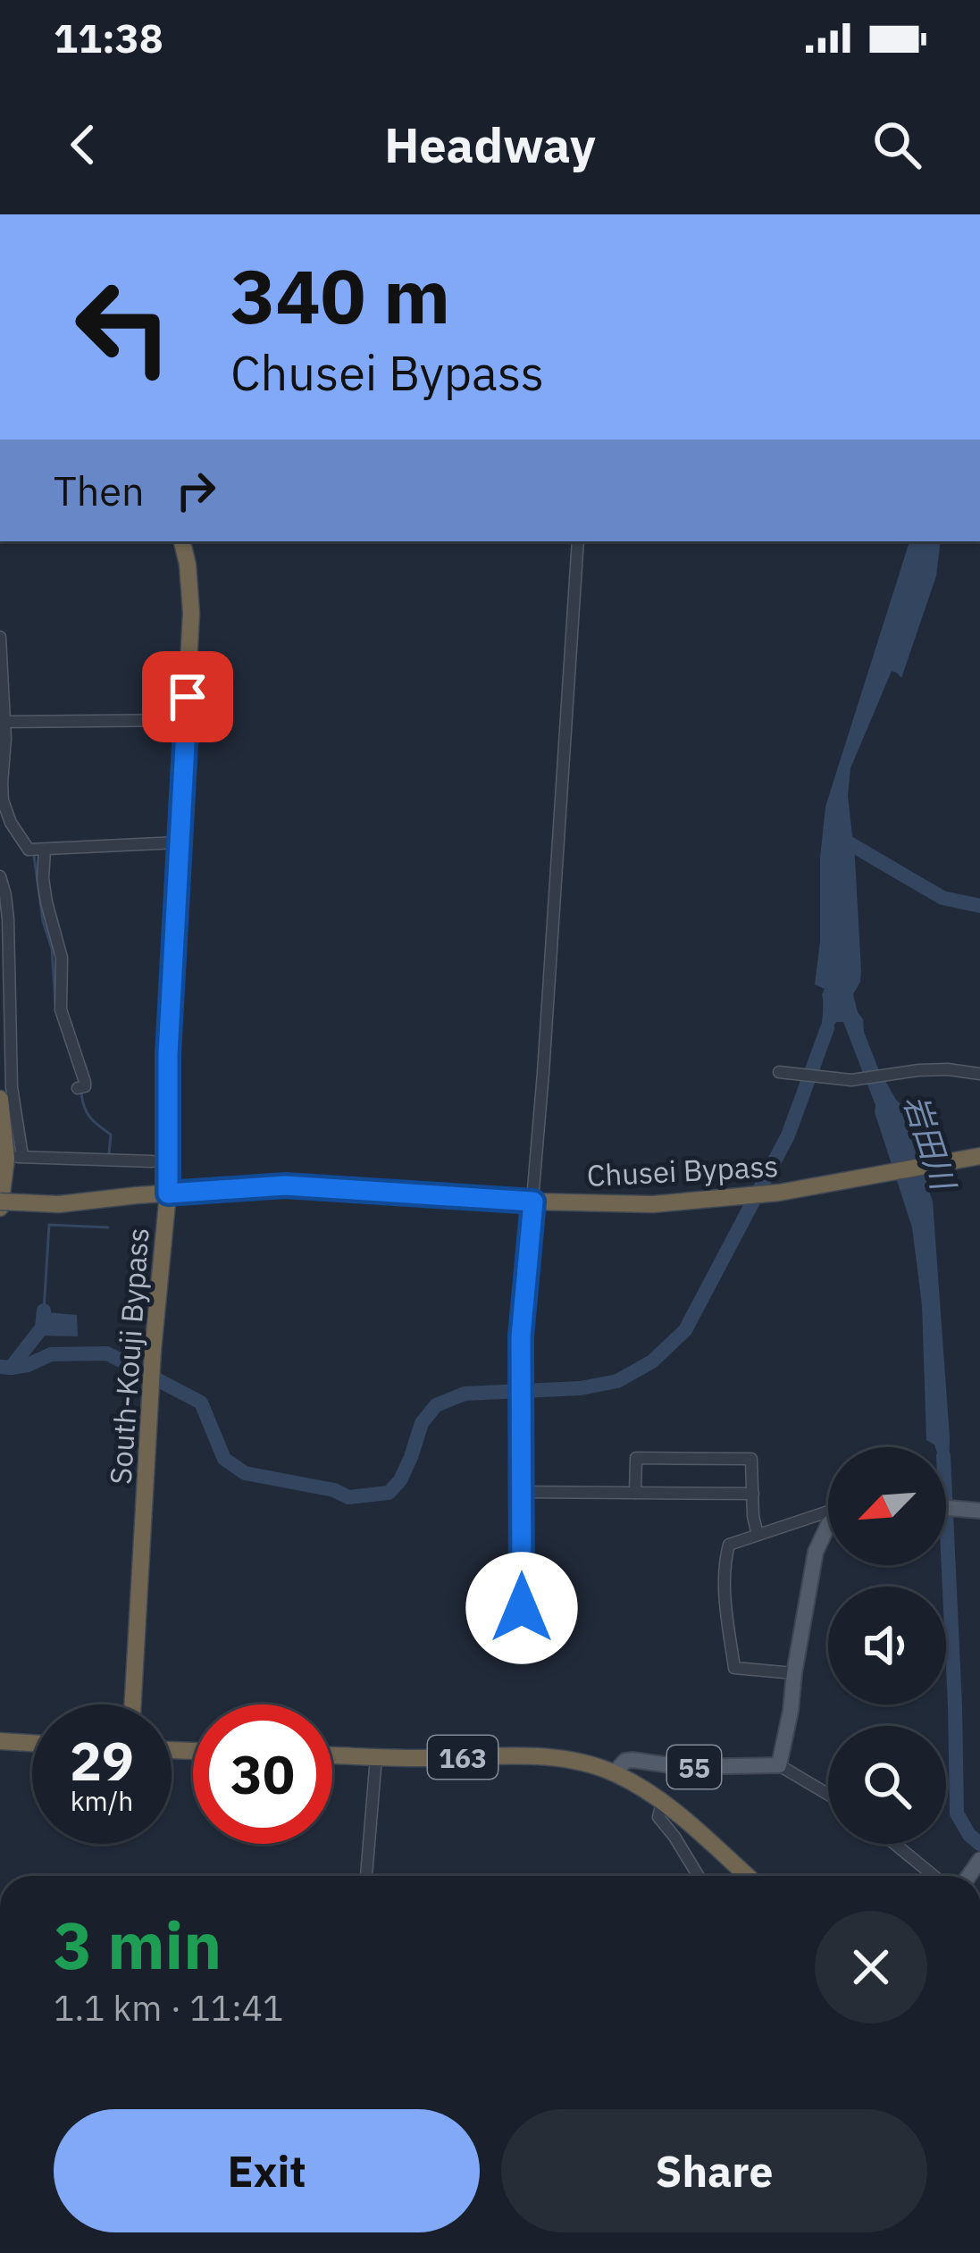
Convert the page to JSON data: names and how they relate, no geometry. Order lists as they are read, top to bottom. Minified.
{"streets":{"highway":["Chusei Bypass","South-Kouji Bypass","163"],"main road":["55"]},"crossings":[["Chusei Bypass","South-Kouji Bypass"],["163","55"]],"water":["岩田川"],"north":"bottom left","page":{"status":"11:38","header":"Headway","turn":["340 m","Chusei Bypass"],"then":"Then","speed":"29 km/h","limit":"30","heading":["3 min","1.1 km · 11:41"],"buttons":["Exit","Share"]}}
